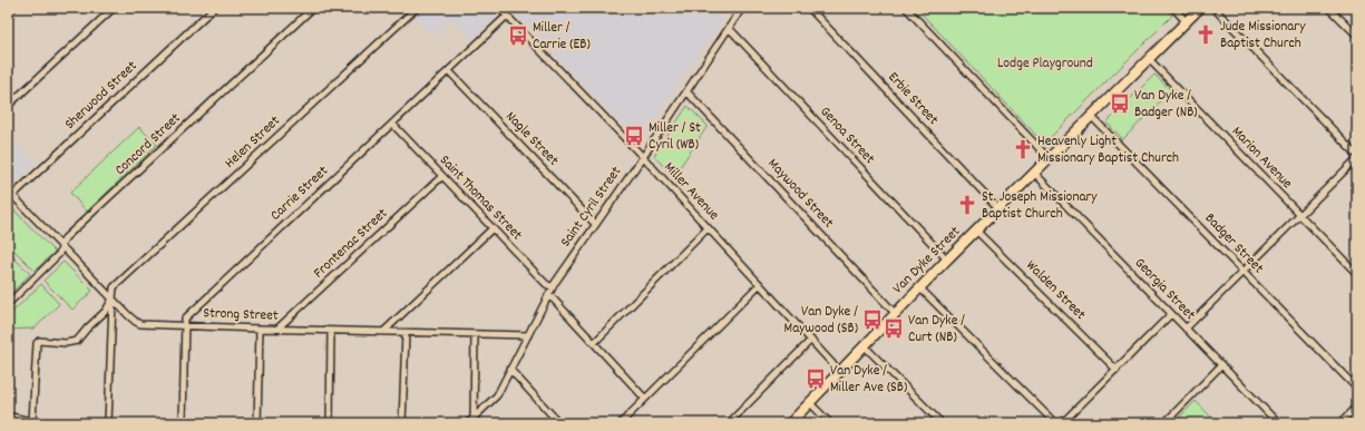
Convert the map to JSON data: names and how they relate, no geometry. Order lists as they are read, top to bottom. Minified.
{"streets":{"main road":["Van Dyke Street"],"street":["Sherwood Street","Erbie Street","Genoa Street","Nagle Street","Helen Street","Concord Street","Marion Avenue","Miller Avenue","Carrie Street","Maywood Street","Saint Thomas Street","Saint Cyril Street","Frontenac Street","Badger Street","Georgia Street","Walden Street","Strong Street"]},"crossings":[["Sherwood Street","Strong Street"],["Erbie Street","Van Dyke Street"],["Genoa Street","Saint Cyril Street"],["Genoa Street","Van Dyke Street"],["Nagle Street","Carrie Street"],["Nagle Street","Saint Cyril Street"],["Helen Street","Strong Street"],["Concord Street","Strong Street"],["Marion Avenue","Van Dyke Street"],["Miller Avenue","Carrie Street"],["Miller Avenue","Saint Cyril Street"],["Miller Avenue","Van Dyke Street"],["Carrie Street","Saint Thomas Street"],["Carrie Street","Strong Street"],["Maywood Street","Saint Cyril Street"],["Maywood Street","Van Dyke Street"],["Saint Thomas Street","Saint Cyril Street"],["Saint Thomas Street","Frontenac Street"],["Saint Cyril Street","Strong Street"],["Frontenac Street","Strong Street"],["Badger Street","Van Dyke Street"],["Van Dyke Street","Georgia Street"],["Van Dyke Street","Walden Street"]],"parks":["Lodge Playground"],"places":{"church":["Jude Missionary Baptist Church","Heavenly Light Missionary Baptist Church","St. Joseph Missionary Baptist Church"],"bus stop":["Miller / Carrie (EB)","Van Dyke / Badger (NB)","Miller / St Cyril (WB)","Van Dyke / Maywood (SB)","Van Dyke / Curt (NB)","Van Dyke / Miller Ave (SB)"]}}
